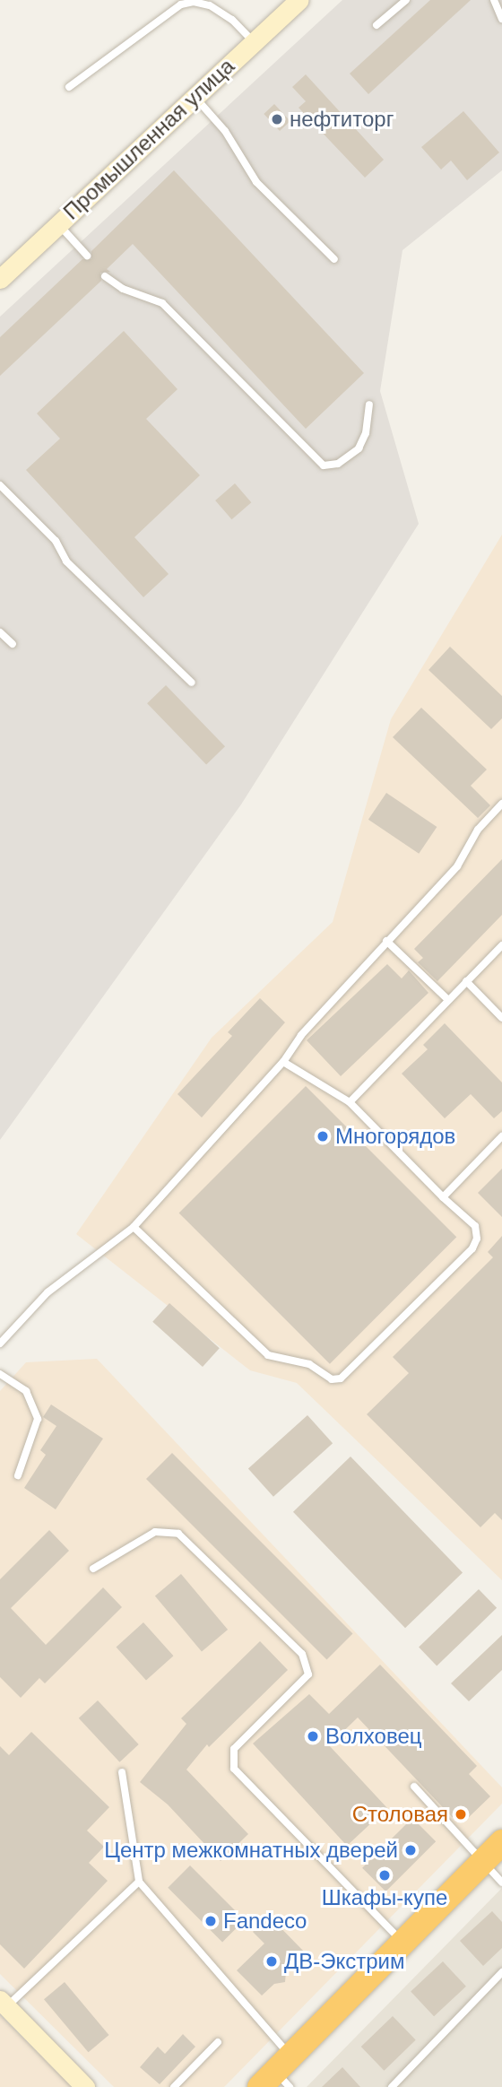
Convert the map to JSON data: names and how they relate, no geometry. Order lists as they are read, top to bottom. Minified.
{"streets":{"street":["Промышленная улица"]},"places":["нефтиторг","Многорядов","Волховец","Столовая","Центр межкомнатных дверей","Шкафы-купе","Fandeco","ДВ-Экстрим"]}
